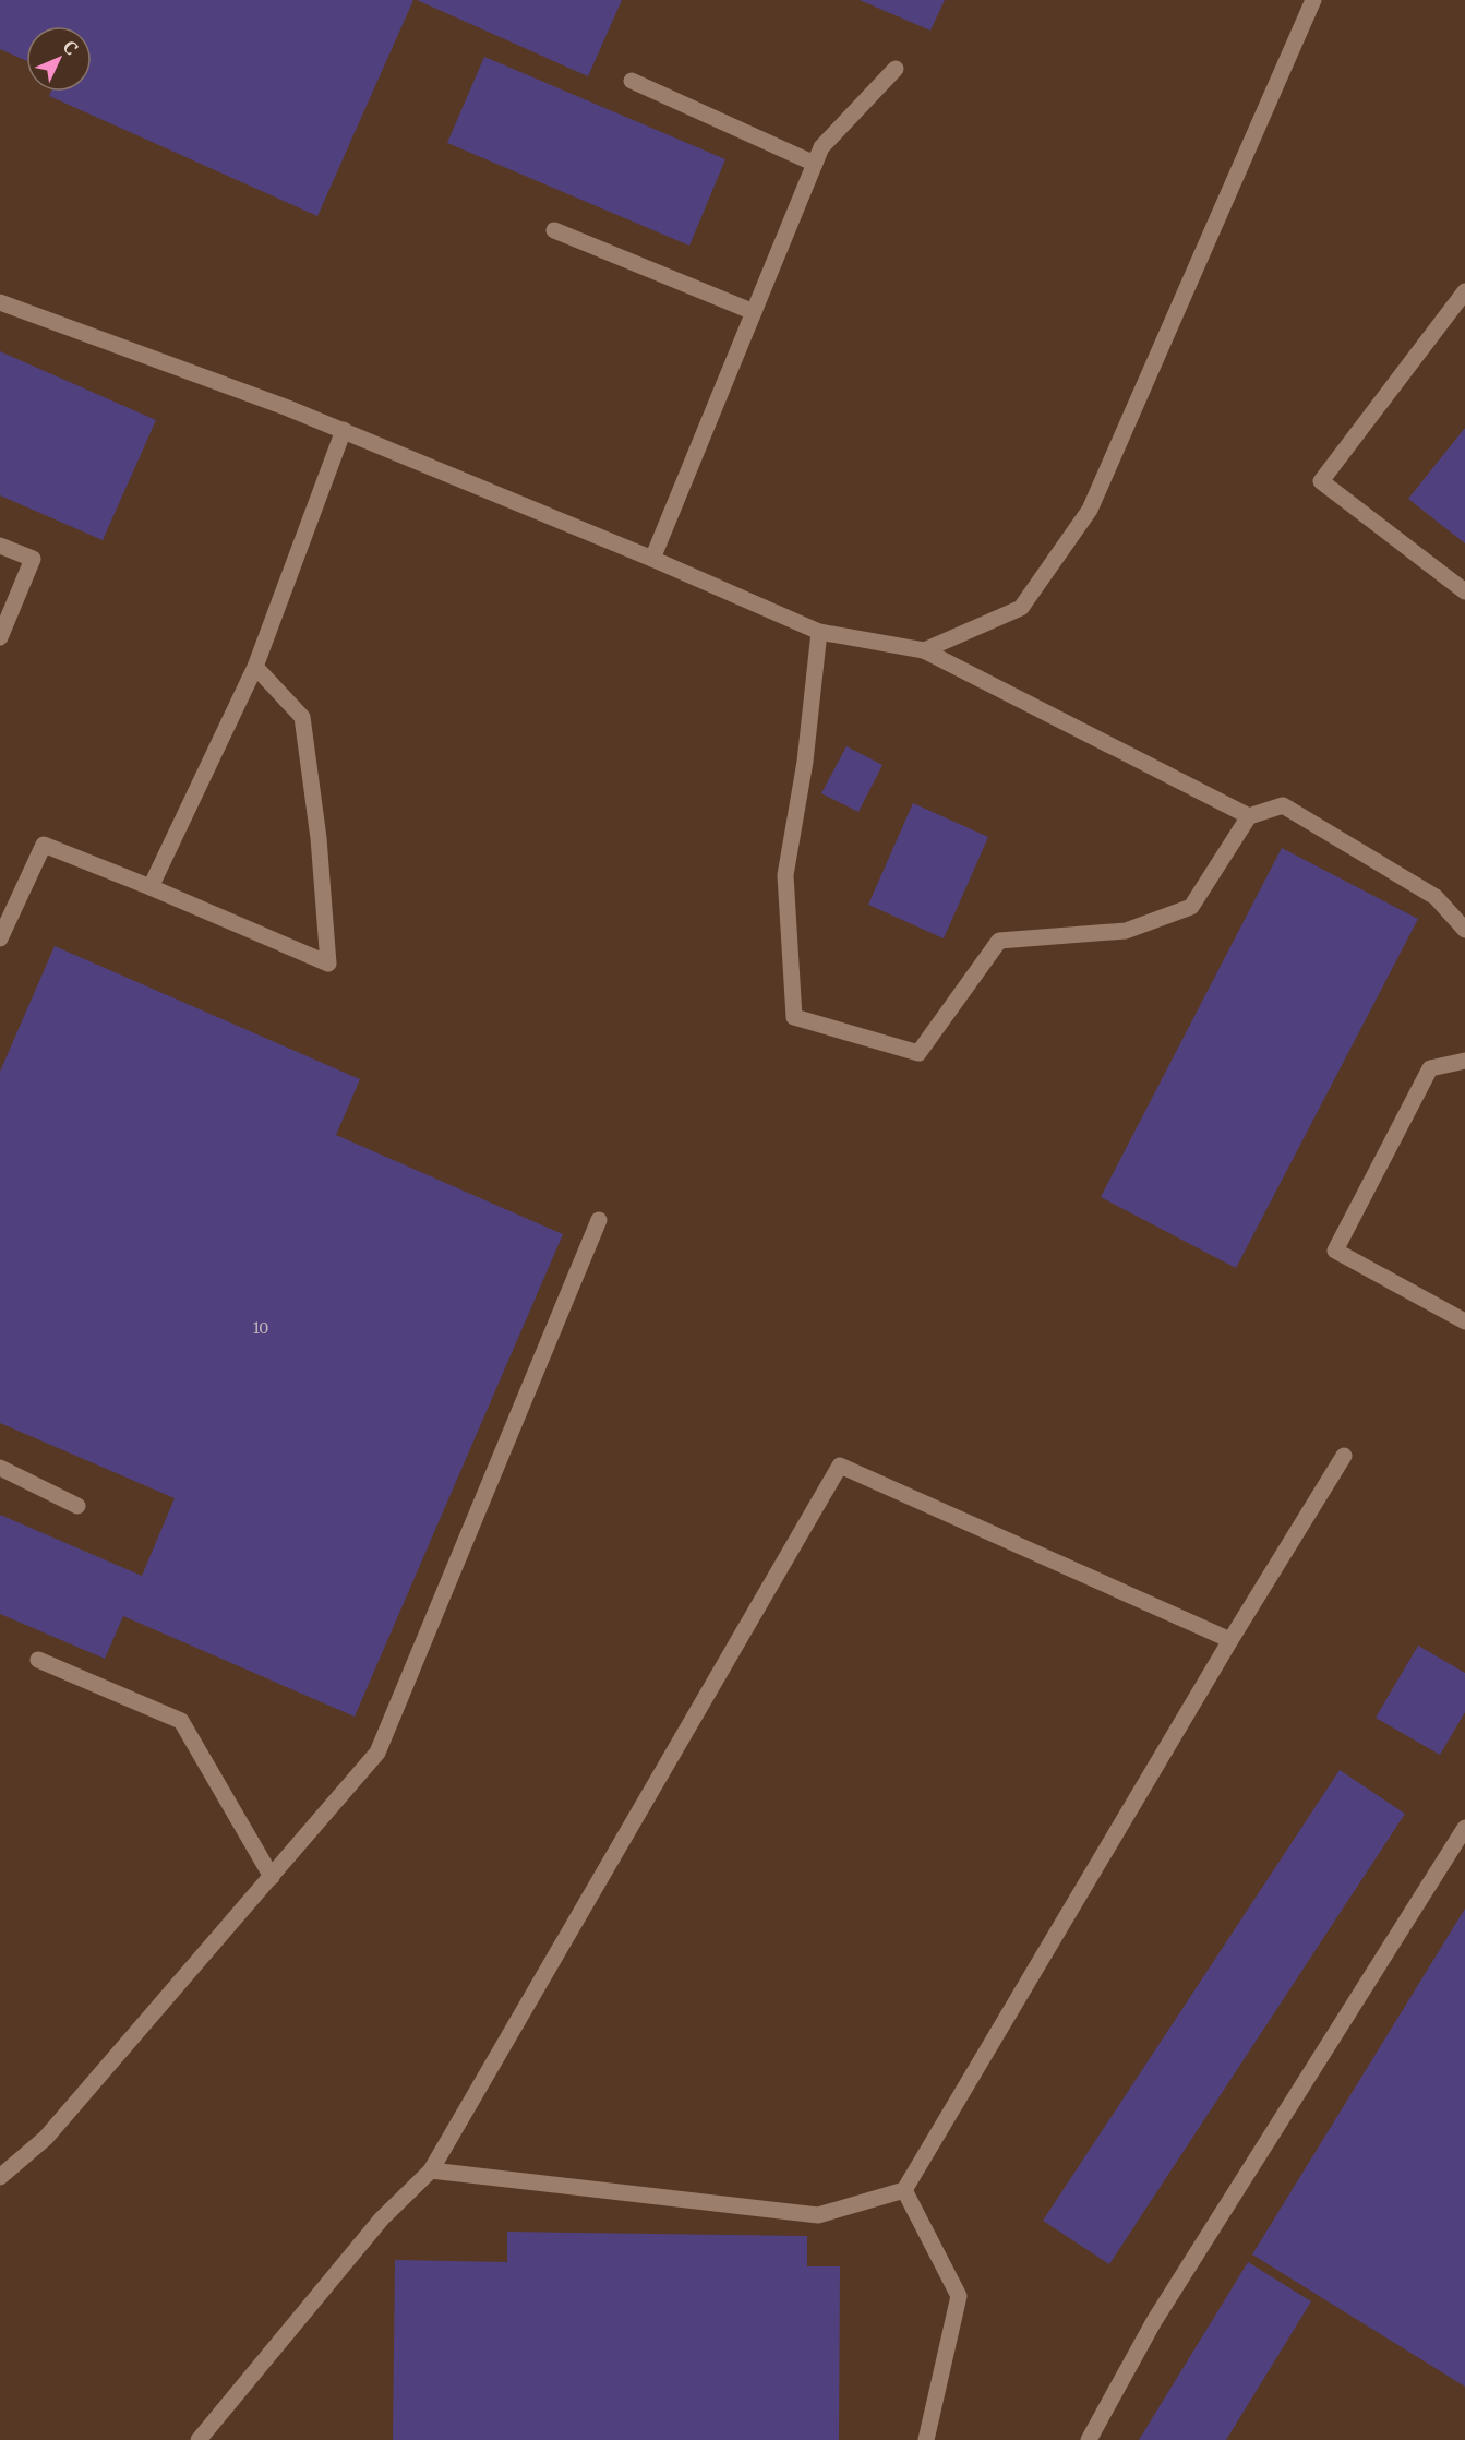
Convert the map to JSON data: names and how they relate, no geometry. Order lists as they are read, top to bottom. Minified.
{"house_numbers":["10"],"north":"top right"}
